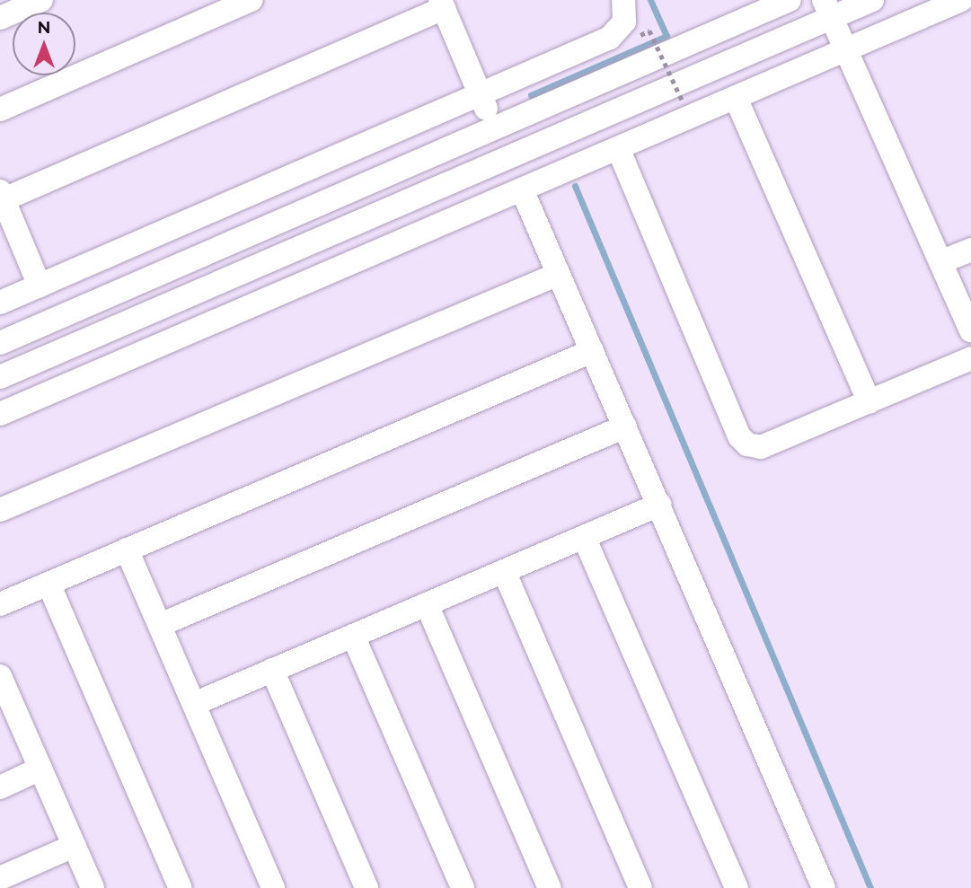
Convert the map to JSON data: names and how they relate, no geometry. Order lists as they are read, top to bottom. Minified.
{"north":"top"}
